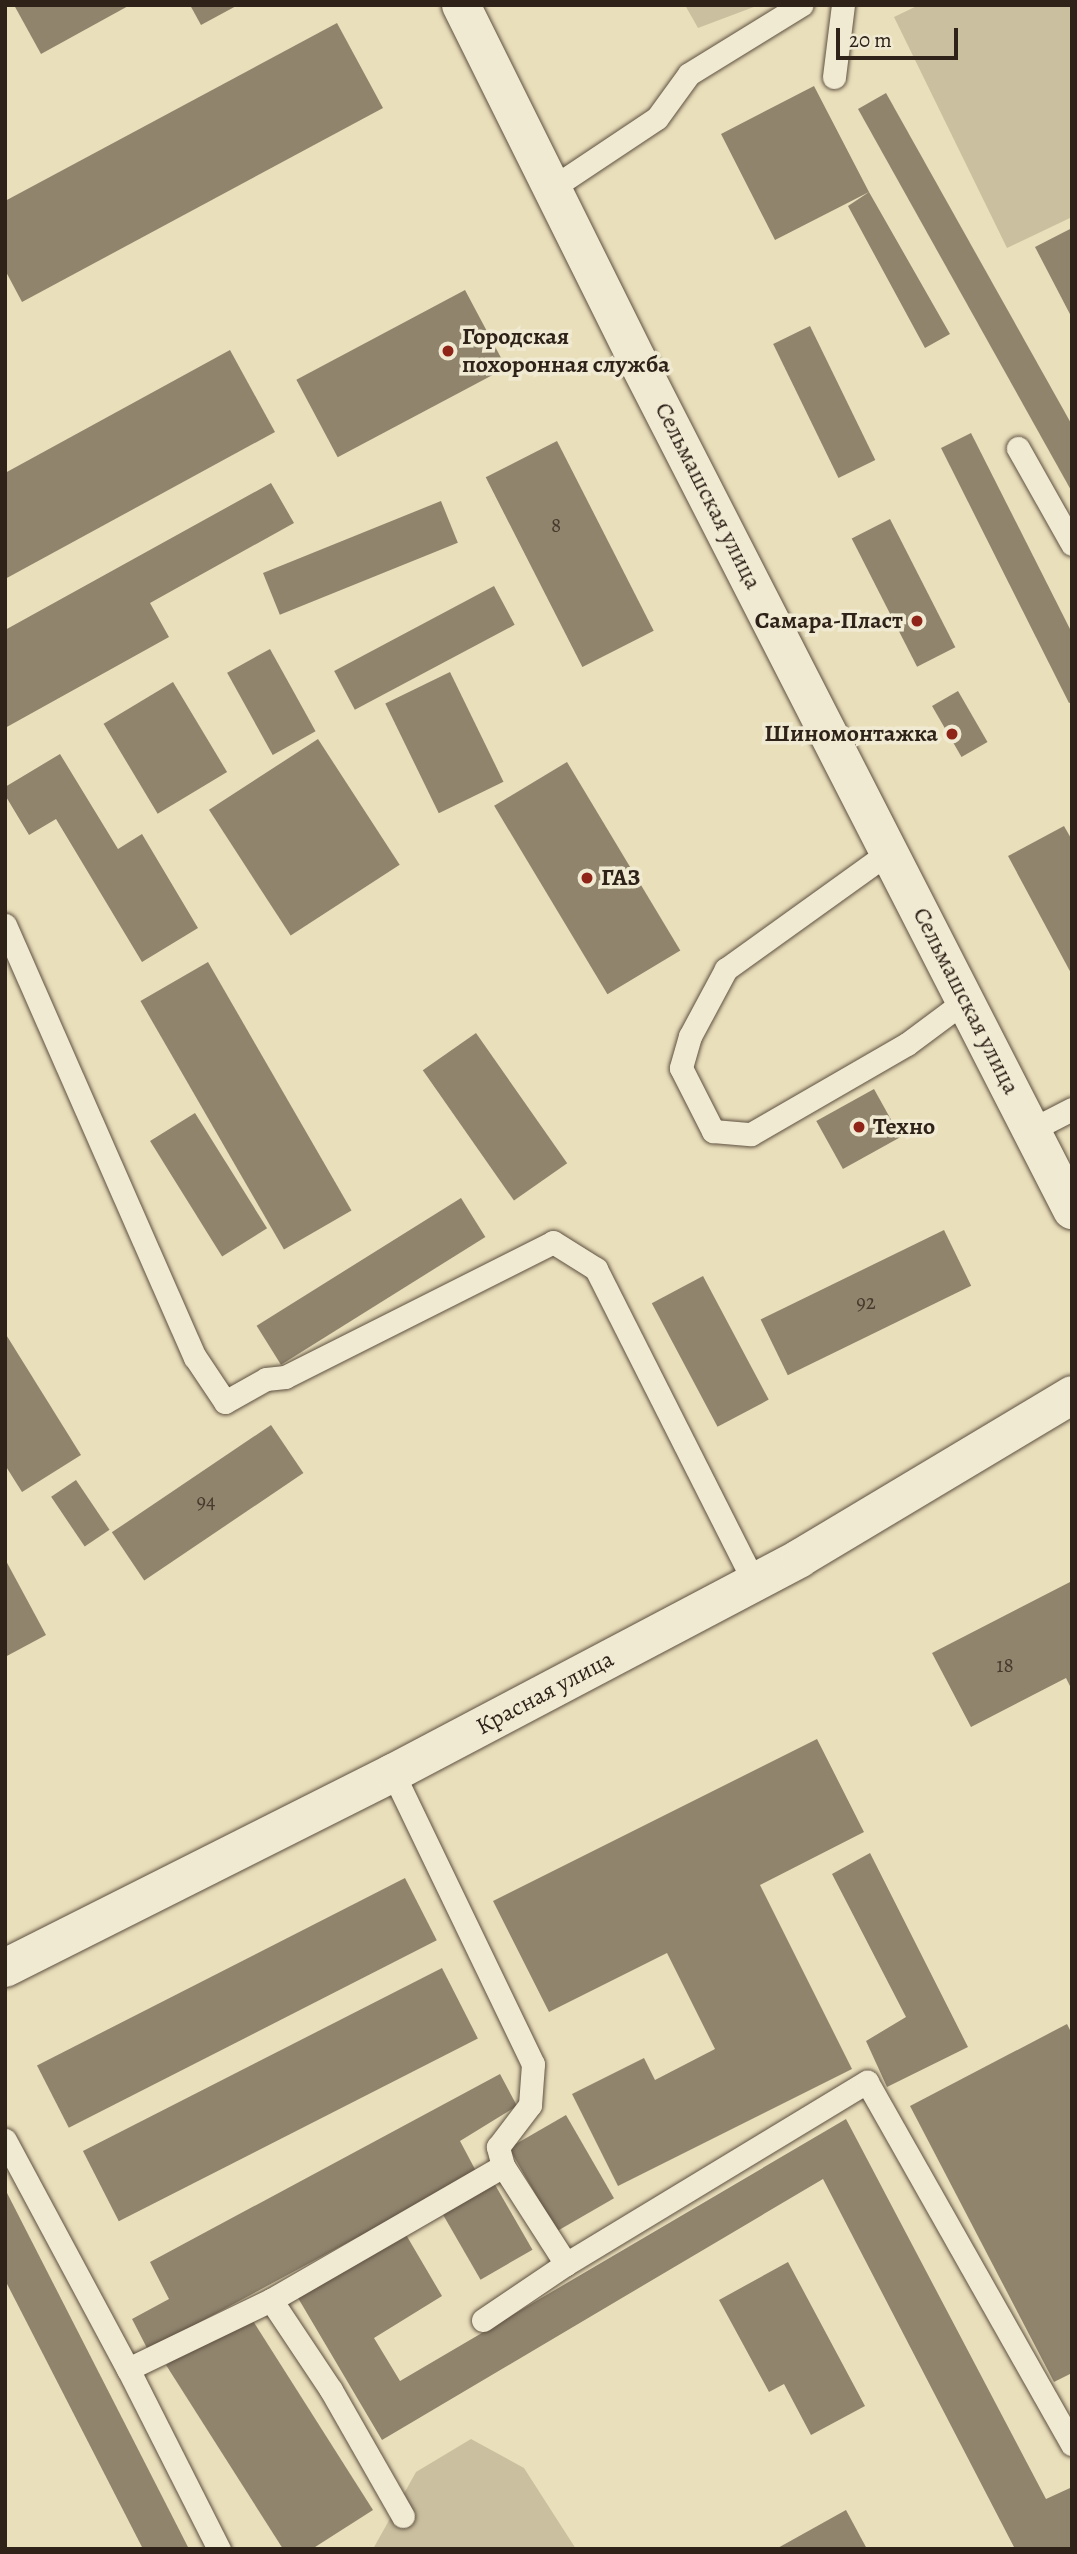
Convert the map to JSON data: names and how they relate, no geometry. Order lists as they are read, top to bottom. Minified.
{"streets":{"main road":["Сельмашская улица","Красная улица"]},"places":["Городская похоронная служба","Самара-Пласт","Шиномонтажка","ГАЗ","Техно"],"house_numbers":["8","92","94","18"],"scale_bar":"20 m"}
